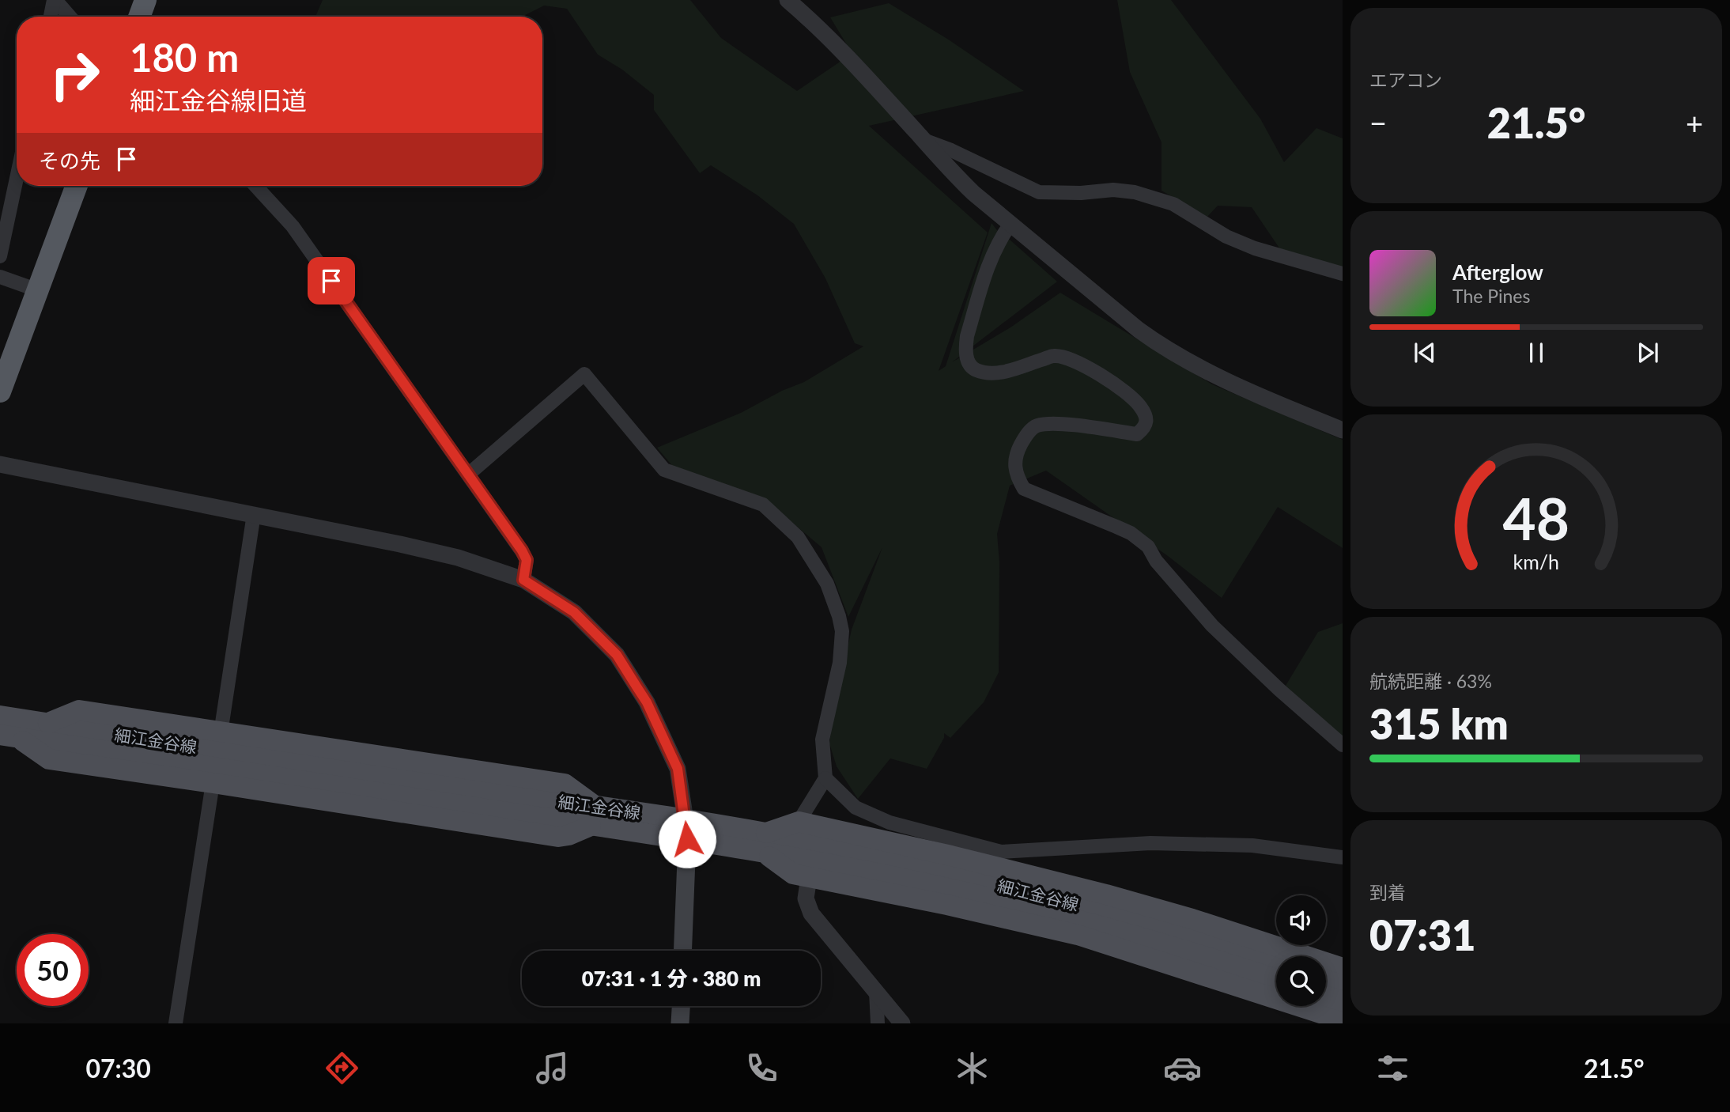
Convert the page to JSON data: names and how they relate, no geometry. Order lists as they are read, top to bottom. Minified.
{"streets":{"main road":["細江金谷線"]},"page":{"tile":["エアコン",["航続距離 · 63%","315 km"],["到着","07:31"]],"turn":["180 m","細江金谷線旧道"],"heat":["−","21.5°","+"],"then":"その先","song":["Afterglow","The Pines"],"limit":"50","trip":"07:31 · 1 分 · 380 m","tabs":["07:30","21.5°"],"gauge":["48","km/h"]}}
